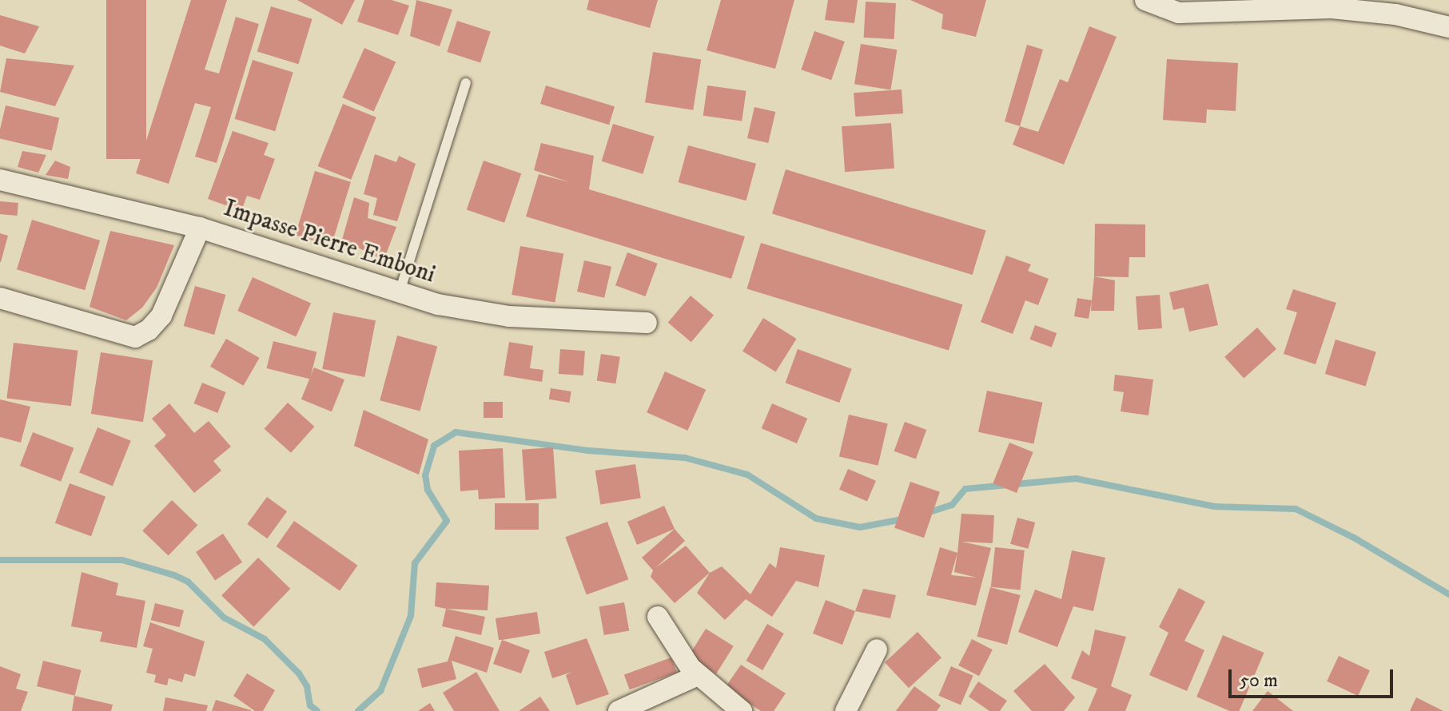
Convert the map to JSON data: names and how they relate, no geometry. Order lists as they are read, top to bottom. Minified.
{"streets":{"street":["Impasse Pierre Emboni"]},"scale_bar":"50 m"}
